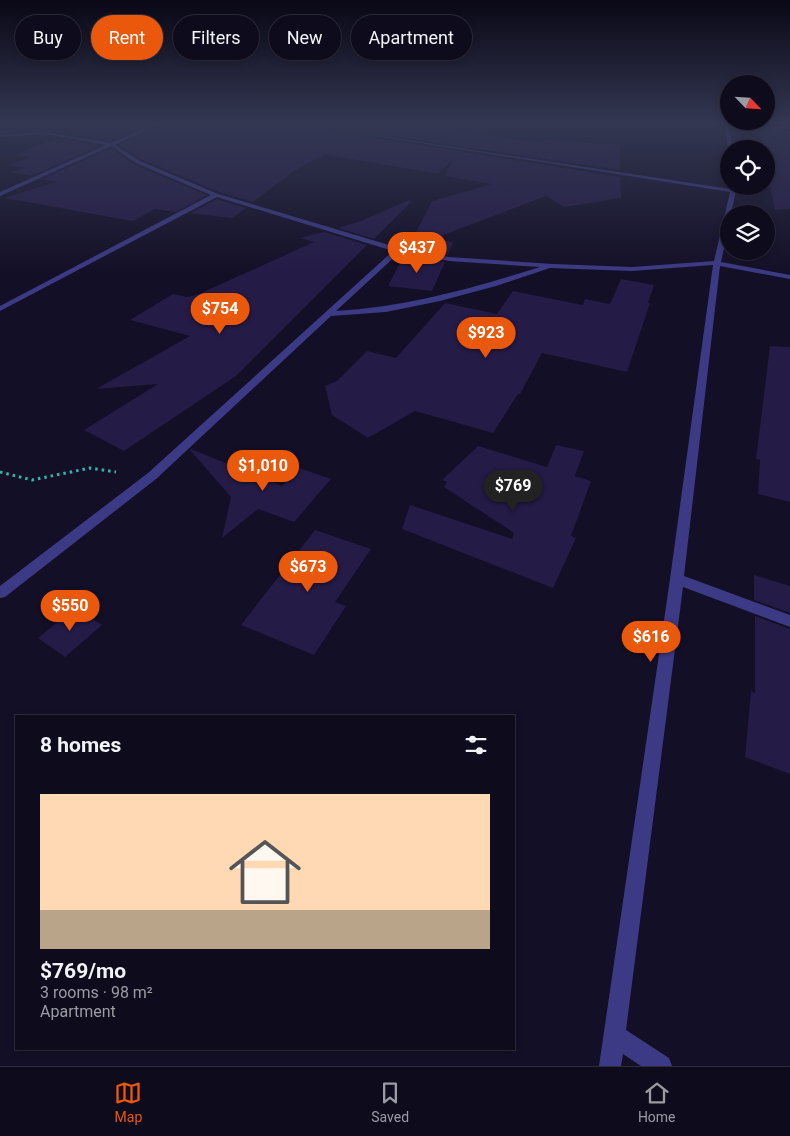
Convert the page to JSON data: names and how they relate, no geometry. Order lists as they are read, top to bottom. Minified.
{"north":"bottom right","page":{"chip":["Buy","Rent","Filters","New","Apartment"],"price":["$437","$754","$923","$1,010","$769","$673","$550","$616"],"heading":"8 homes","list":[{"name":"$769/mo","note":"3 rooms · 98 m² · Apartment"}],"tabs":["Map","Saved","Home"]}}
